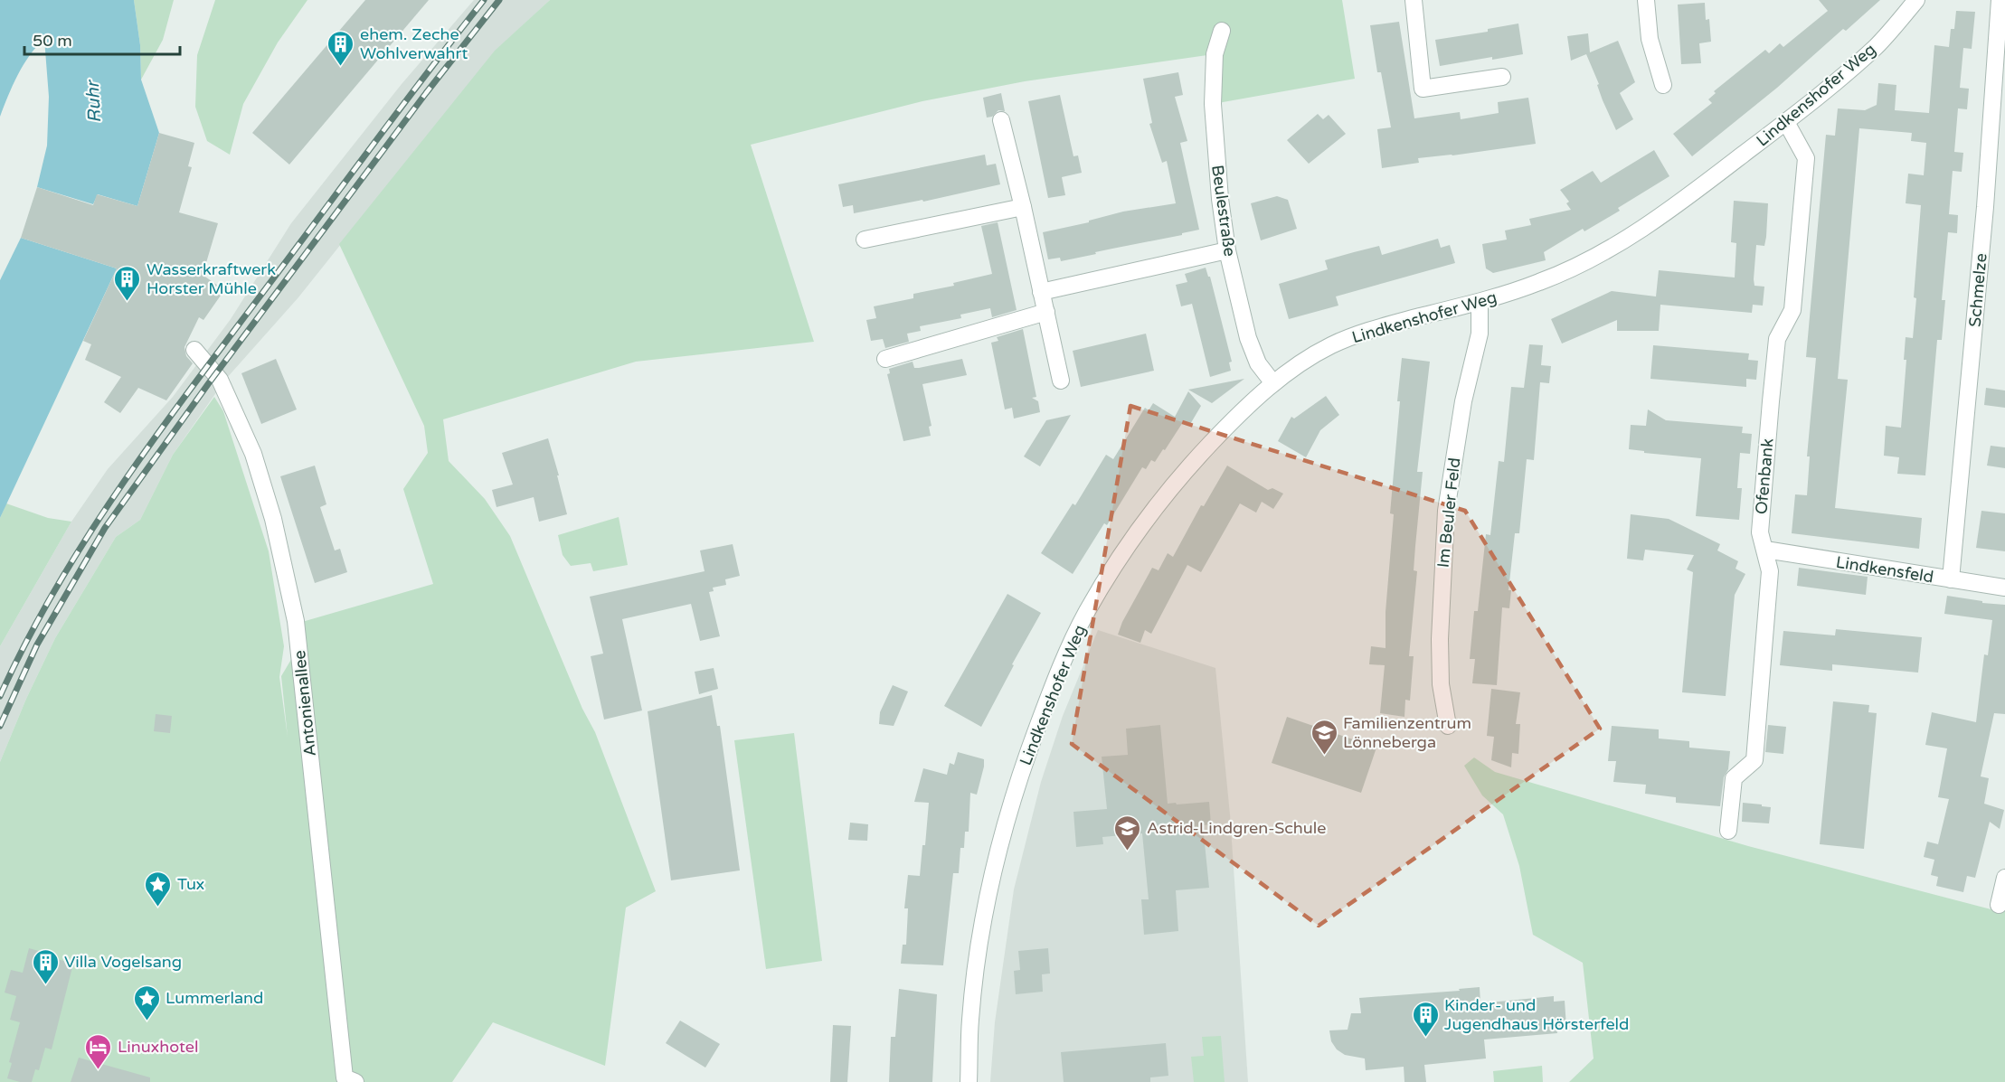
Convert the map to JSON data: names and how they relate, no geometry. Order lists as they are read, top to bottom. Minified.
{"streets":{"street":["Lindkenshofer Weg","Beulestraße","Schmelze","Ofenbank","Im Beuler Feld","Lindkensfeld","Antonienallee"]},"crossings":[["Lindkenshofer Weg","Beulestraße"],["Lindkenshofer Weg","Ofenbank"],["Lindkenshofer Weg","Im Beuler Feld"],["Schmelze","Lindkensfeld"],["Ofenbank","Lindkensfeld"]],"water":["Ruhr"],"places":{"building":["ehem. Zeche Wohlverwahrt","Wasserkraftwerk Horster Mühle","Villa Vogelsang","Kinder- und Jugendhaus Hörsterfeld"],"school or university":["Familienzentrum Lönneberga","Astrid-Lindgren-Schule"],"place":["Tux","Lummerland"],"hotel":["Linuxhotel"]},"scale_bar":"50 m"}
